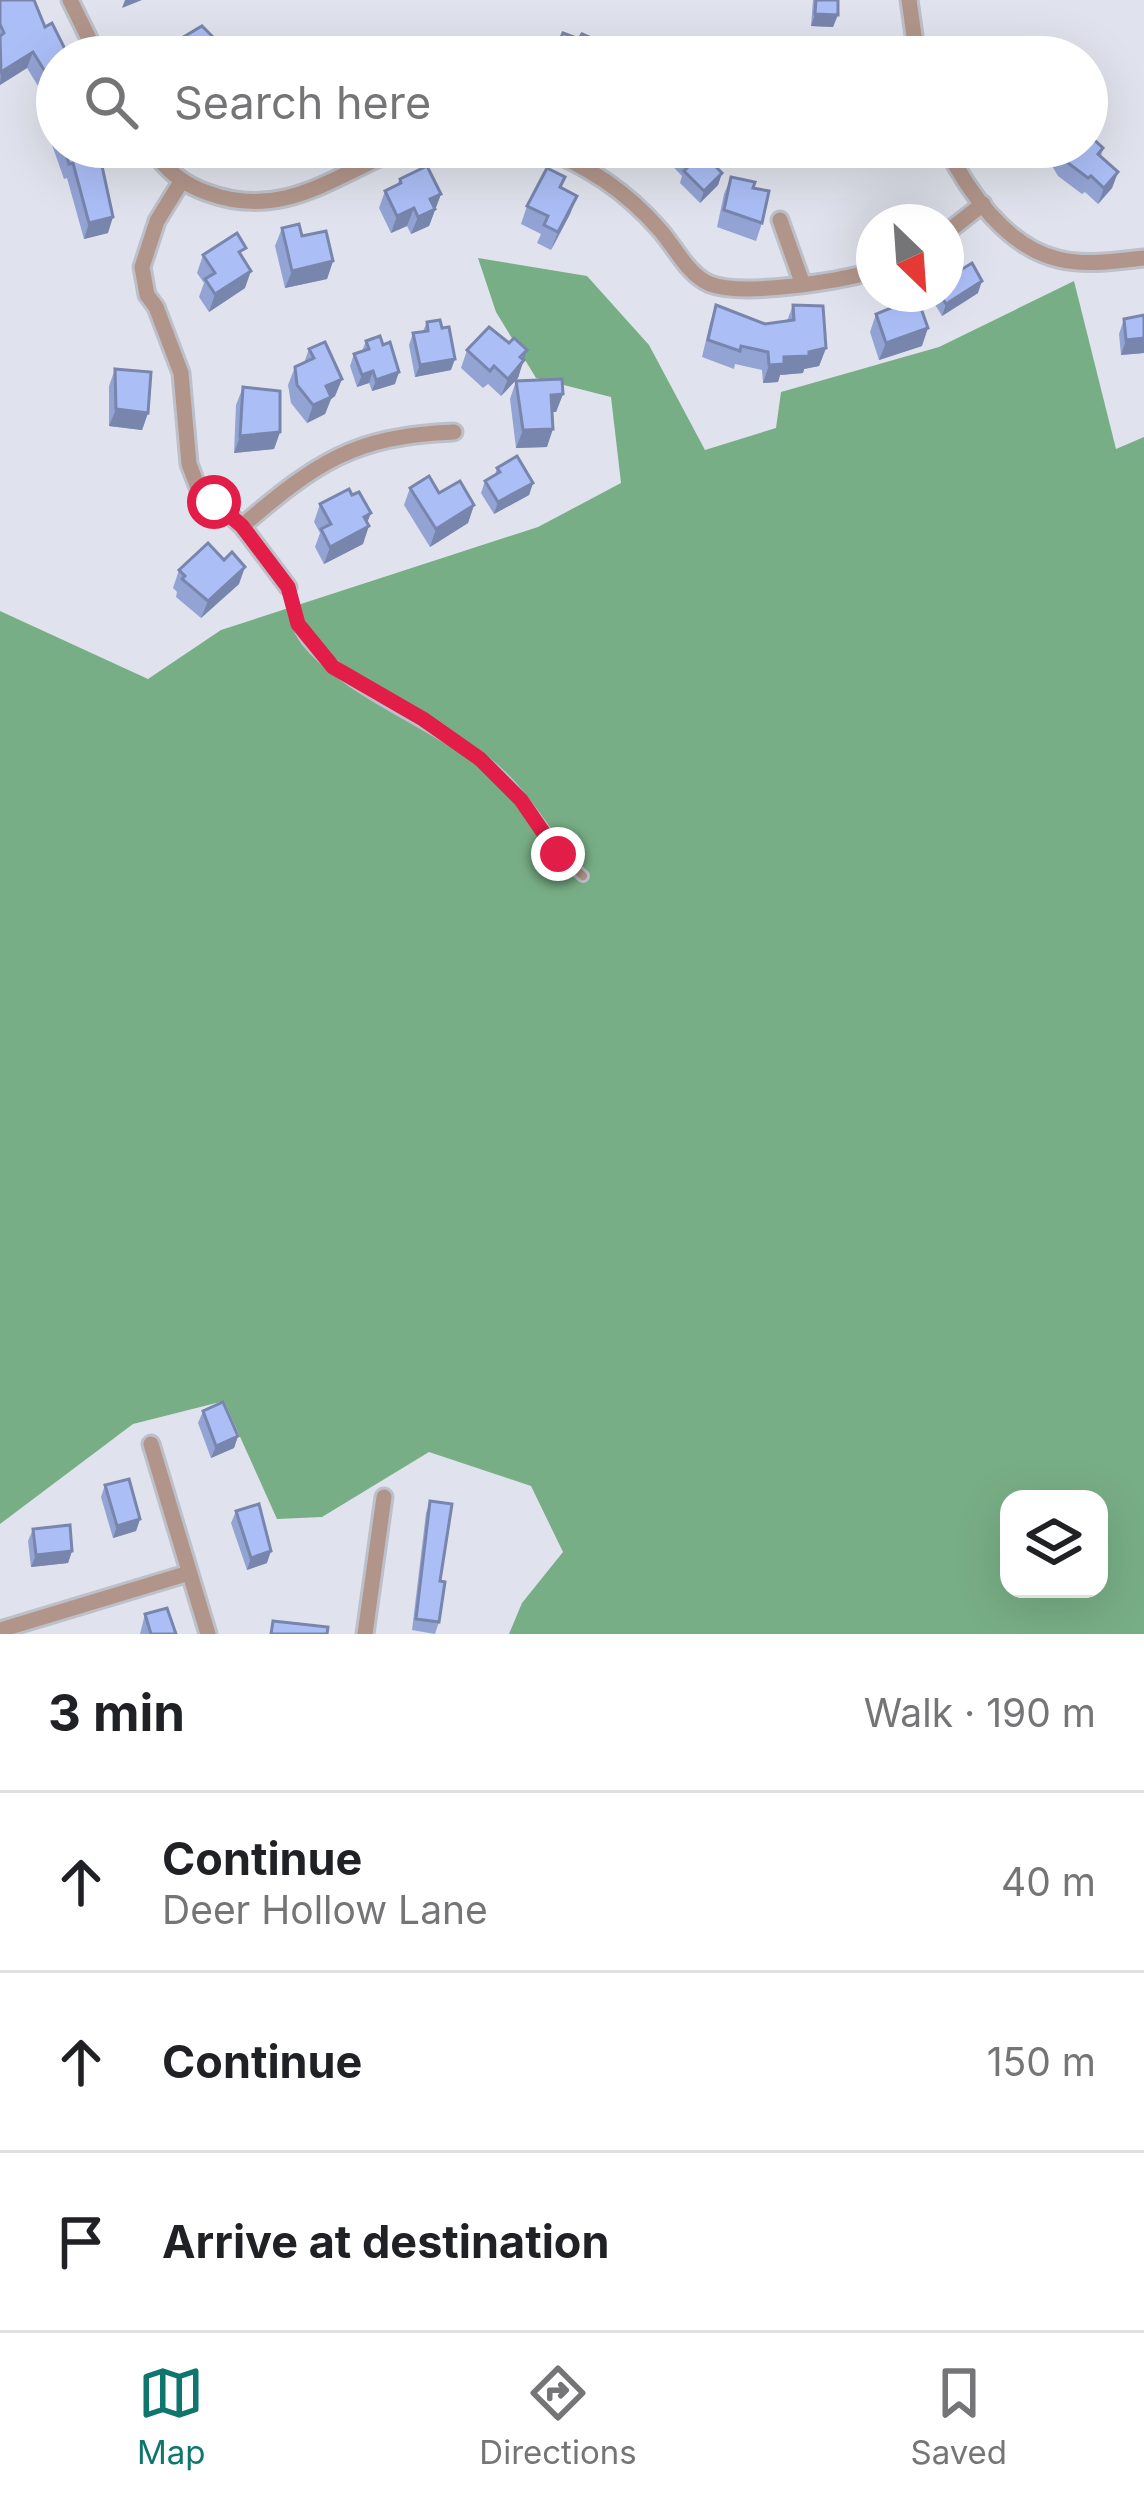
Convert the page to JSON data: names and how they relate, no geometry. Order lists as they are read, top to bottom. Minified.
{"north":"bottom right","page":{"search":"Search here","heading":["3 min","Walk · 190 m"],"list":[["Continue","Deer Hollow Lane","40 m"],["Continue","150 m"],"Arrive at destination"],"nav":["Map","Directions","Saved"]}}
